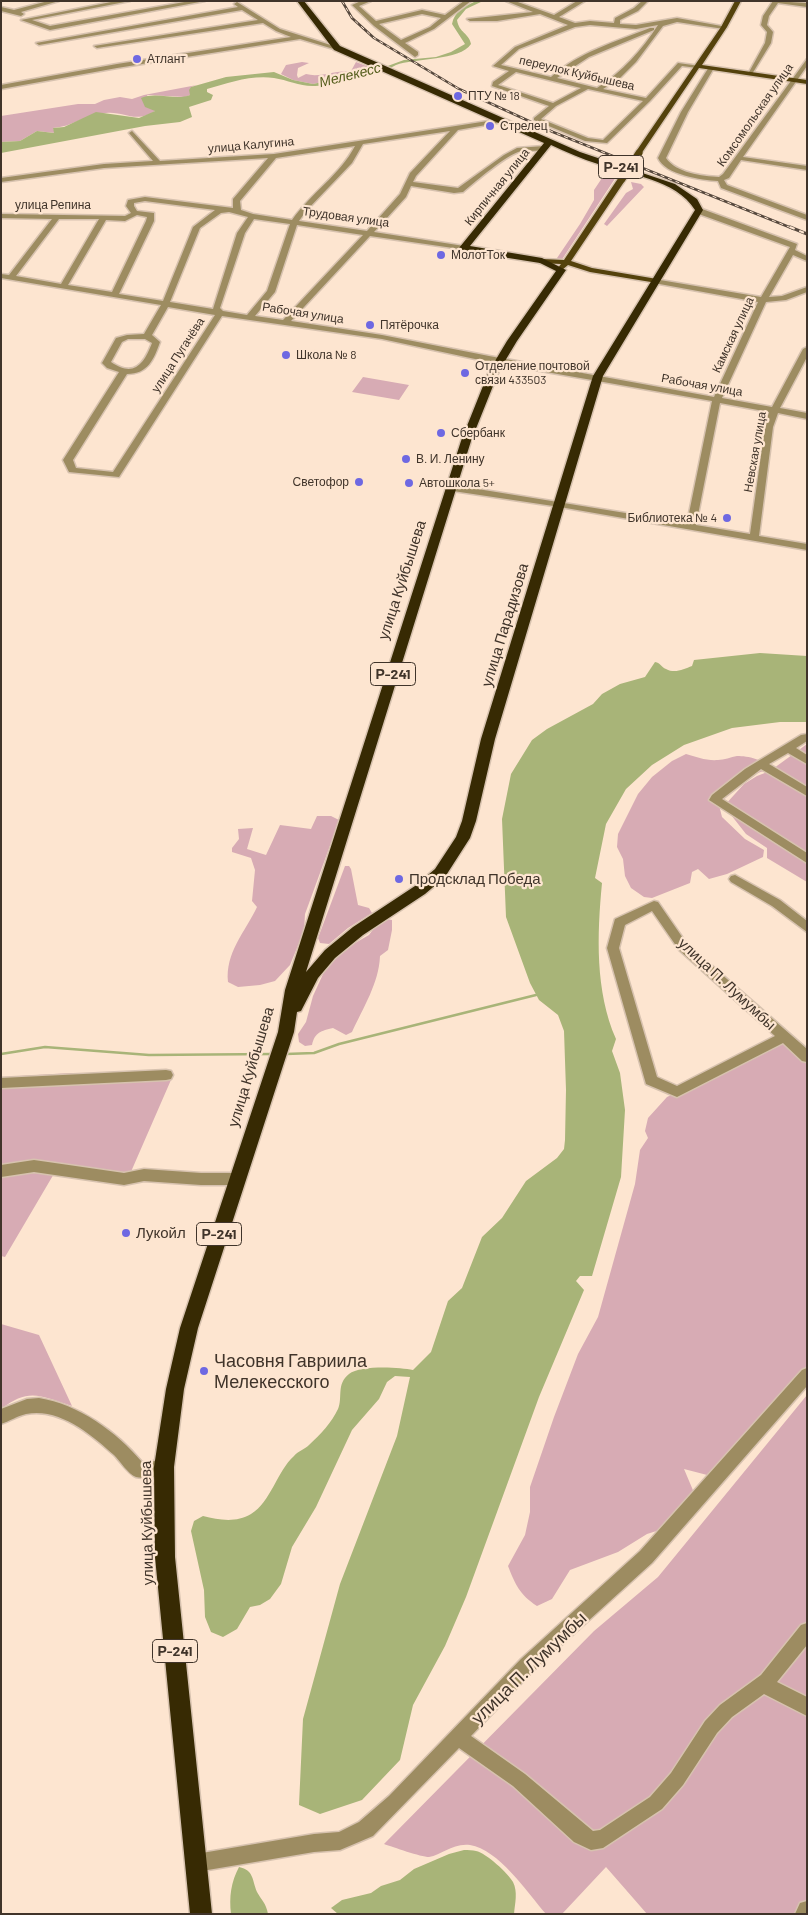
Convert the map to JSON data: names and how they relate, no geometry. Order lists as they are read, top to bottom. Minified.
{"streets":{"highway":["Р-241","Кирпичная улица","Трудовая улица","улица Куйбышева","улица Парадизова"],"street":["переулок Куйбышева","Комсомольская улица","улица Калугина","улица Репина","Рабочая улица","Камская улица","улица Пугачёва","Невская улица","улица П. Лумумбы"]},"crossings":[["улица Калугина","Р-241"],["Р-241","Кирпичная улица"],["Р-241","улица Парадизова"],["Кирпичная улица","Трудовая улица"],["улица Репина","Трудовая улица"],["Трудовая улица","улица Пугачёва"],["Трудовая улица","улица Куйбышева"],["Рабочая улица","Камская улица"],["Рабочая улица","улица Пугачёва"],["Рабочая улица","Невская улица"],["Рабочая улица","улица Куйбышева"],["Рабочая улица","улица Парадизова"],["улица Куйбышева","улица Парадизова"],["улица Куйбышева","улица П. Лумумбы"]],"water":["Мелекесс"],"places":["Атлант","ПТУ № 18","Стрелец","МолотТок","Пятёрочка","Школа № 8","Отделение почтовой связи 433503","Сбербанк","В. И. Ленину","Светофор","Автошкола 5+","Библиотека № 4","Продсклад Победа","Лукойл","Часовня Гавриила Мелекесского"]}
